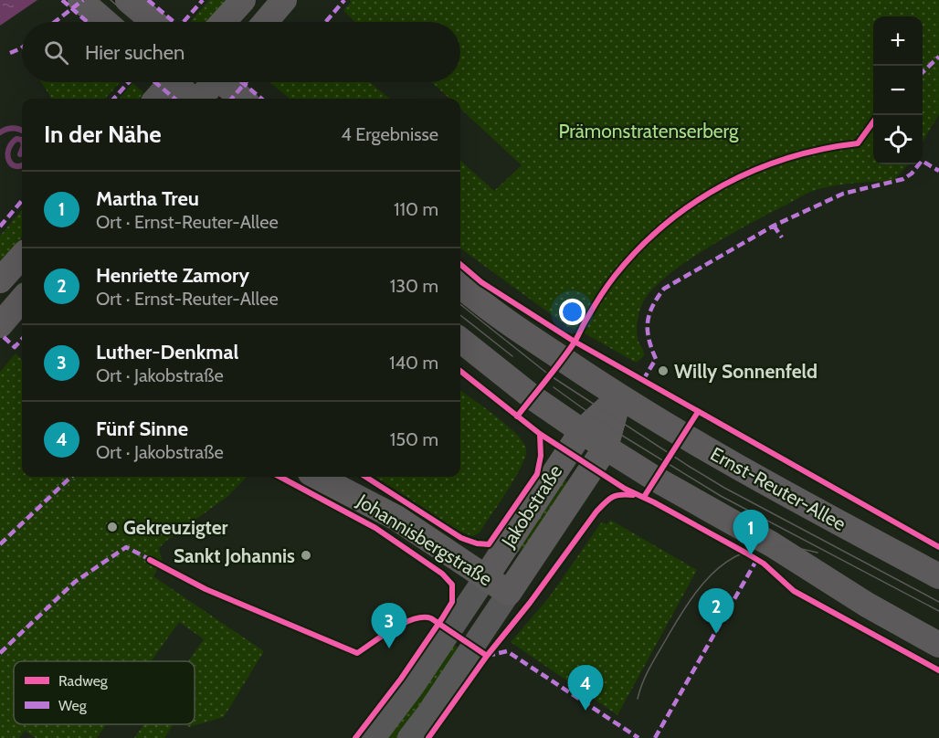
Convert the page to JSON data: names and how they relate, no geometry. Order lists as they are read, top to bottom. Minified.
{"streets":{"main road":["Ernst-Reuter-Allee","Jakobstraße","Johannisbergstraße"]},"crossings":[["Ernst-Reuter-Allee","Jakobstraße"],["Jakobstraße","Johannisbergstraße"]],"parks":["Prämonstratenserberg"],"places":["Willy Sonnenfeld","Gekreuzigter","Sankt Johannis"],"legend":["Radweg","Weg"],"page":{"map_buttons":["+","−"],"search":"Hier suchen","heading":["In der Nähe","4 Ergebnisse"],"list":[{"mark":"1","name":"Martha Treu","note":"Ort · Ernst-Reuter-Allee","value":"110 m"},{"mark":"2","name":"Henriette Zamory","note":"Ort · Ernst-Reuter-Allee","value":"130 m"},{"mark":"3","name":"Luther-Denkmal","note":"Ort · Jakobstraße","value":"140 m"},{"mark":"4","name":"Fünf Sinne","note":"Ort · Jakobstraße","value":"150 m"}],"pins":["1","2","3","4"]}}
